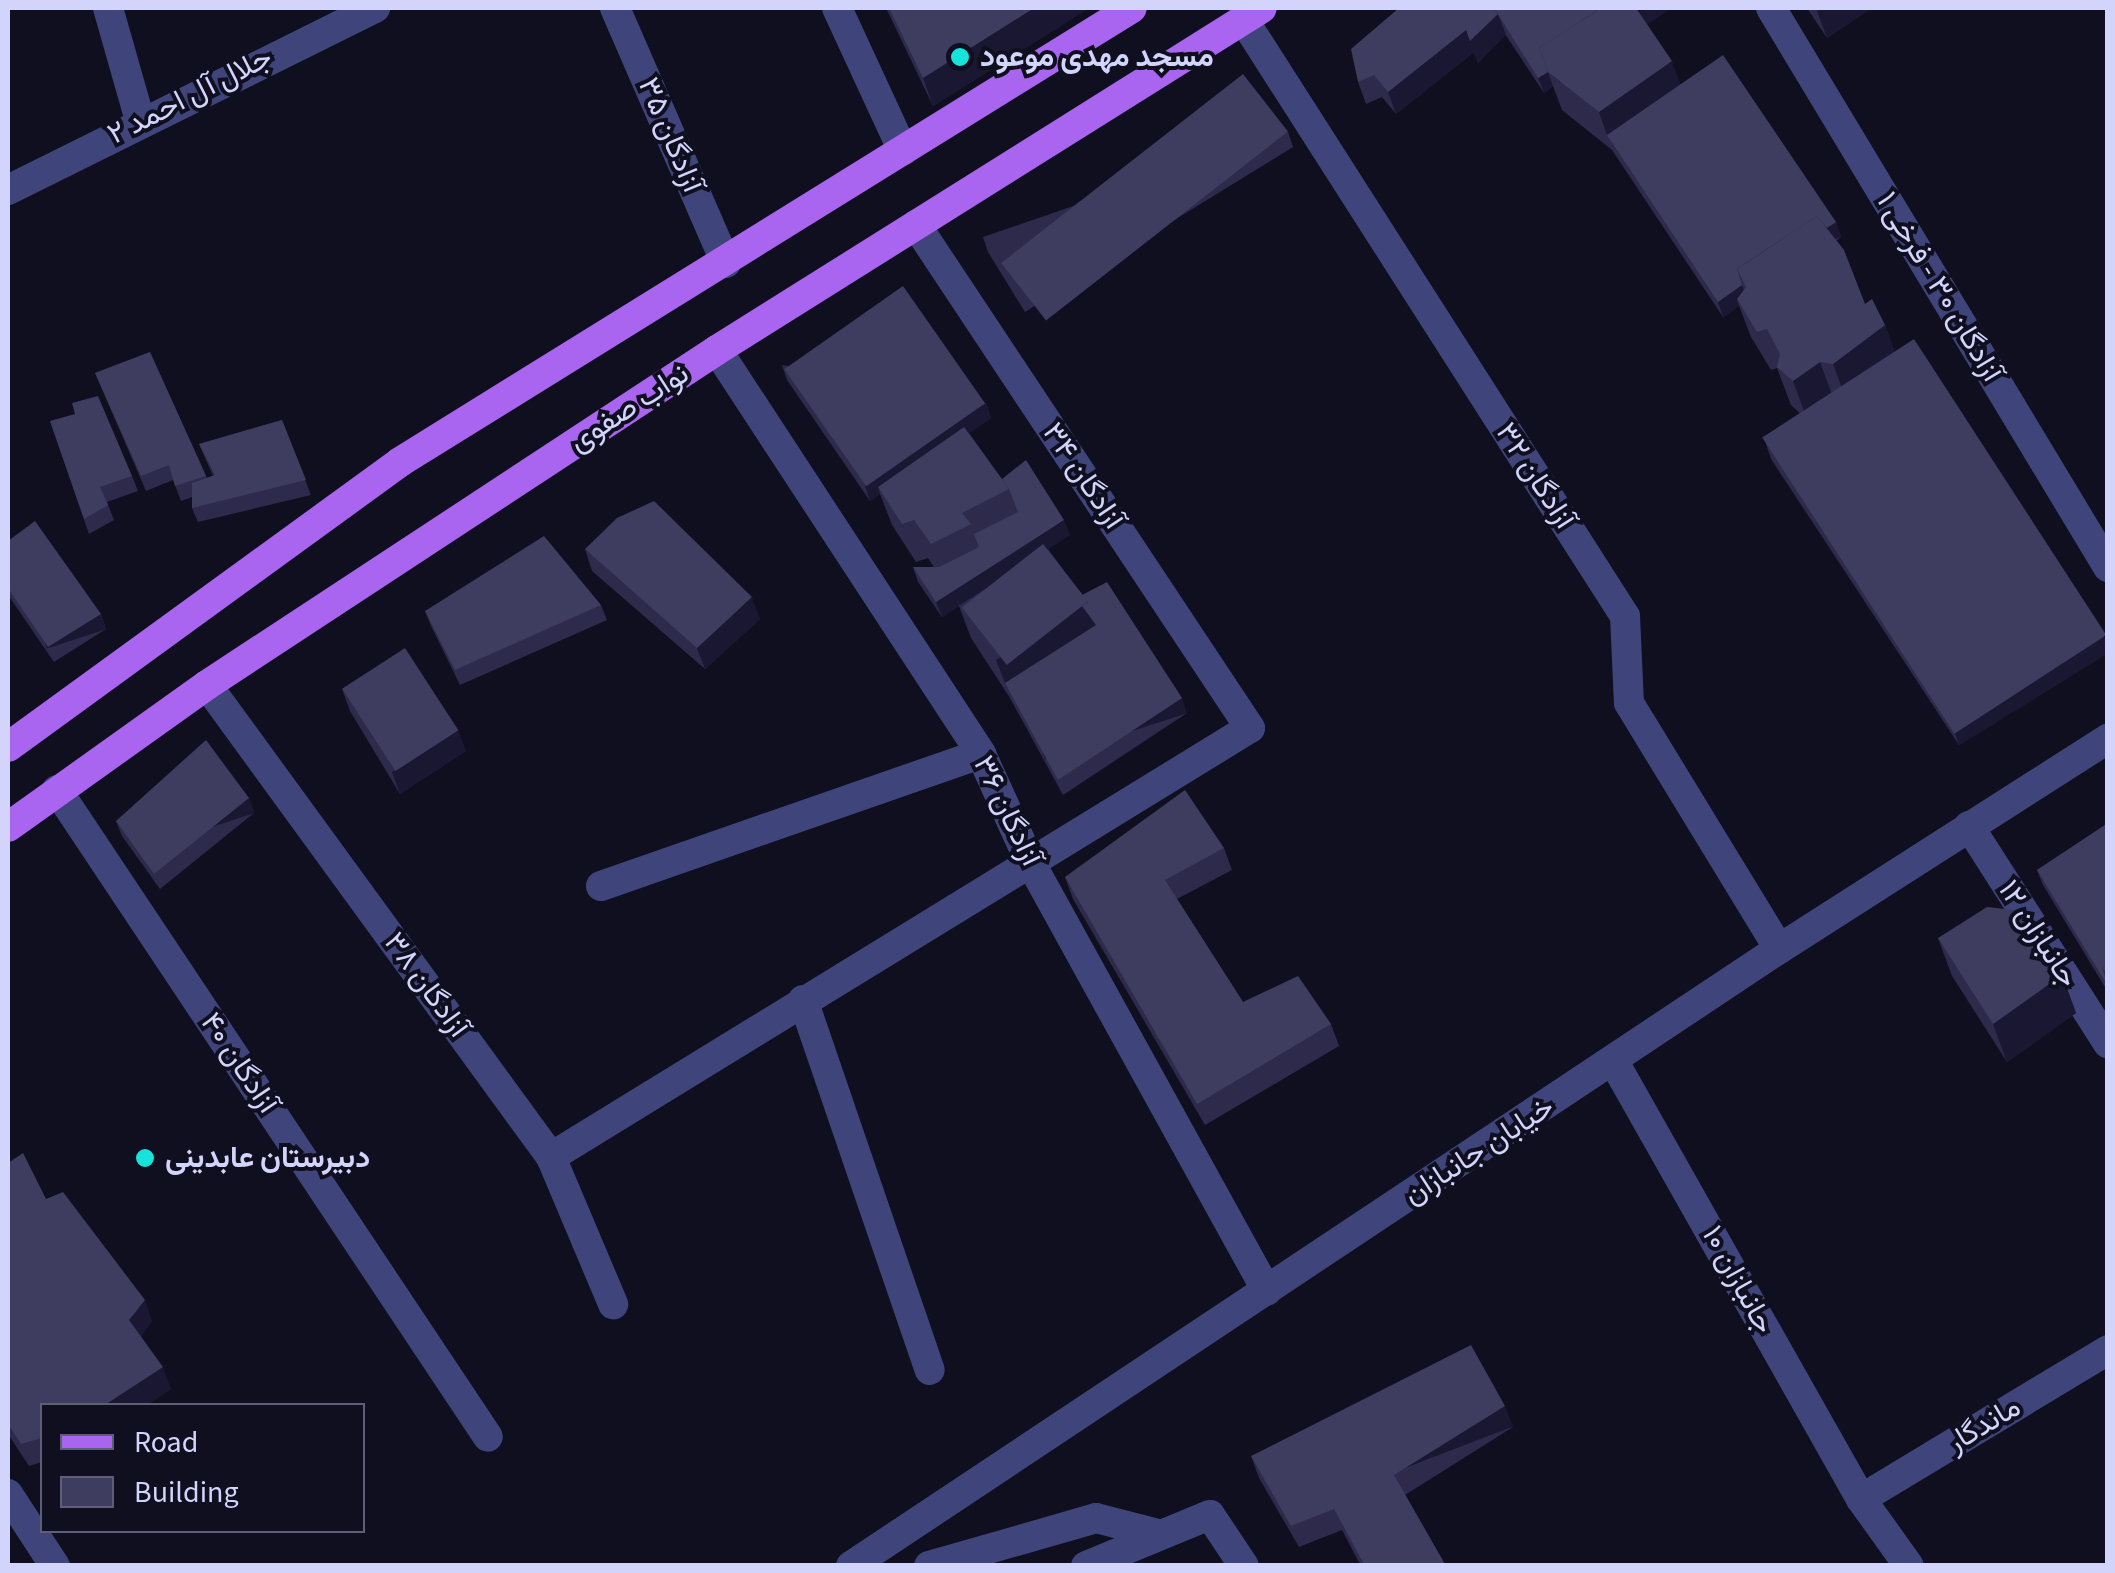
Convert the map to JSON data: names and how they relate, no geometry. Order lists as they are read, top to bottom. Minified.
{"streets":{"main road":["نواب صفوی"],"street":["جلال آل احمد ۲","آزادگان ۳۵","آزادگان ۳۰ - فرخی ۱","آزادگان ۳۴","آزادگان ۳۲","آزادگان ۳۶","جانبازان ۱۲","آزادگان ۳۸","آزادگان ۴۰","خیابان جانبازان","جانبازان ۱۰","ماندگار"]},"crossings":[["نواب صفوی","آزادگان ۳۴"],["نواب صفوی","آزادگان ۳۲"],["نواب صفوی","آزادگان ۳۶"],["نواب صفوی","آزادگان ۳۸"],["نواب صفوی","آزادگان ۴۰"],["آزادگان ۳۴","آزادگان ۳۶"],["آزادگان ۳۲","خیابان جانبازان"],["آزادگان ۳۶","خیابان جانبازان"],["جانبازان ۱۲","خیابان جانبازان"],["خیابان جانبازان","جانبازان ۱۰"],["جانبازان ۱۰","ماندگار"]],"places":["مسجد مهدی موعود","دبیرستان عابدینی"],"legend":["Road","Building"]}
